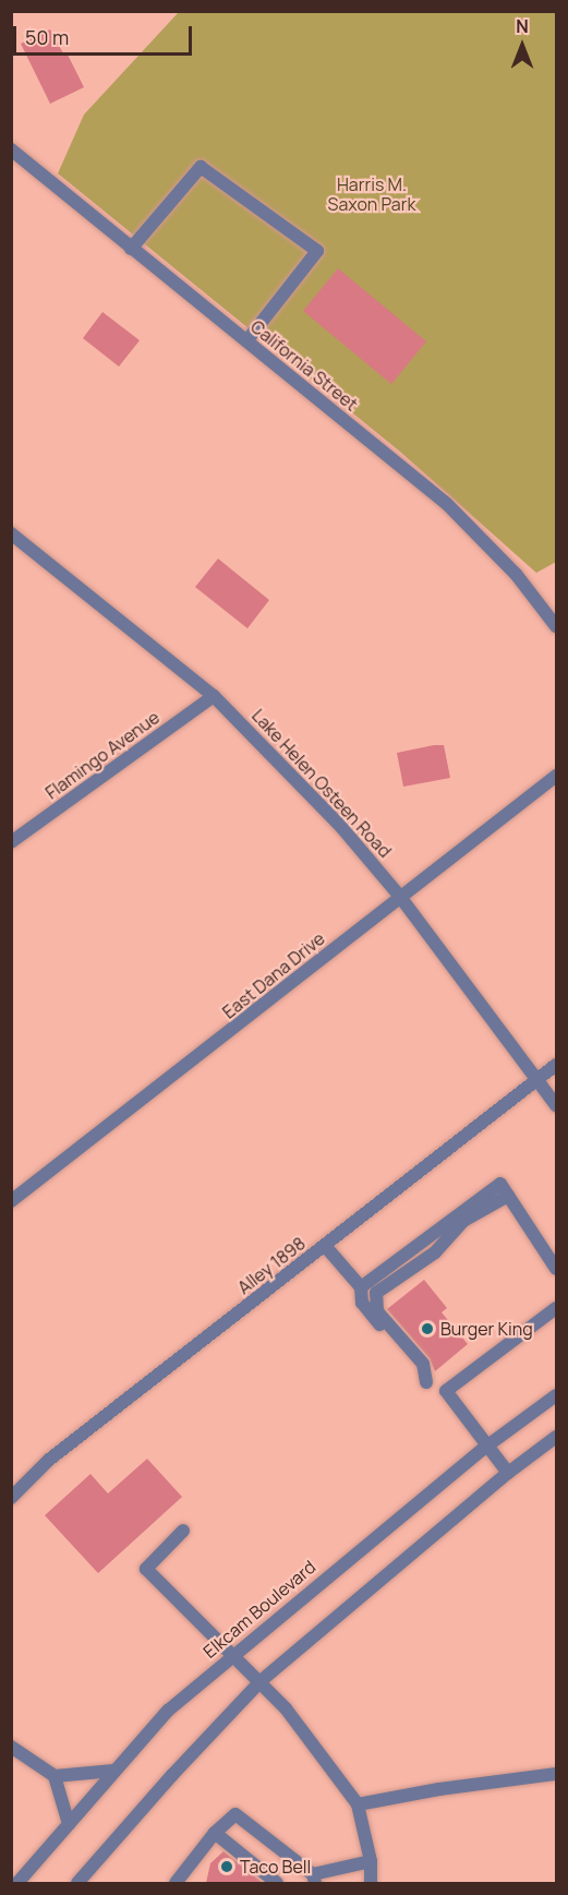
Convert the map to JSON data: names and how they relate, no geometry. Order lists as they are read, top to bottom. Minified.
{"streets":{"street":["California Street","Flamingo Avenue","Lake Helen Osteen Road","East Dana Drive","Alley 1898","Elkcam Boulevard"]},"crossings":[["Flamingo Avenue","Lake Helen Osteen Road"],["Lake Helen Osteen Road","East Dana Drive"],["Lake Helen Osteen Road","Alley 1898"]],"parks":["Harris M. Saxon Park"],"places":["Burger King","Taco Bell"],"scale_bar":"50 m","north":"top"}
